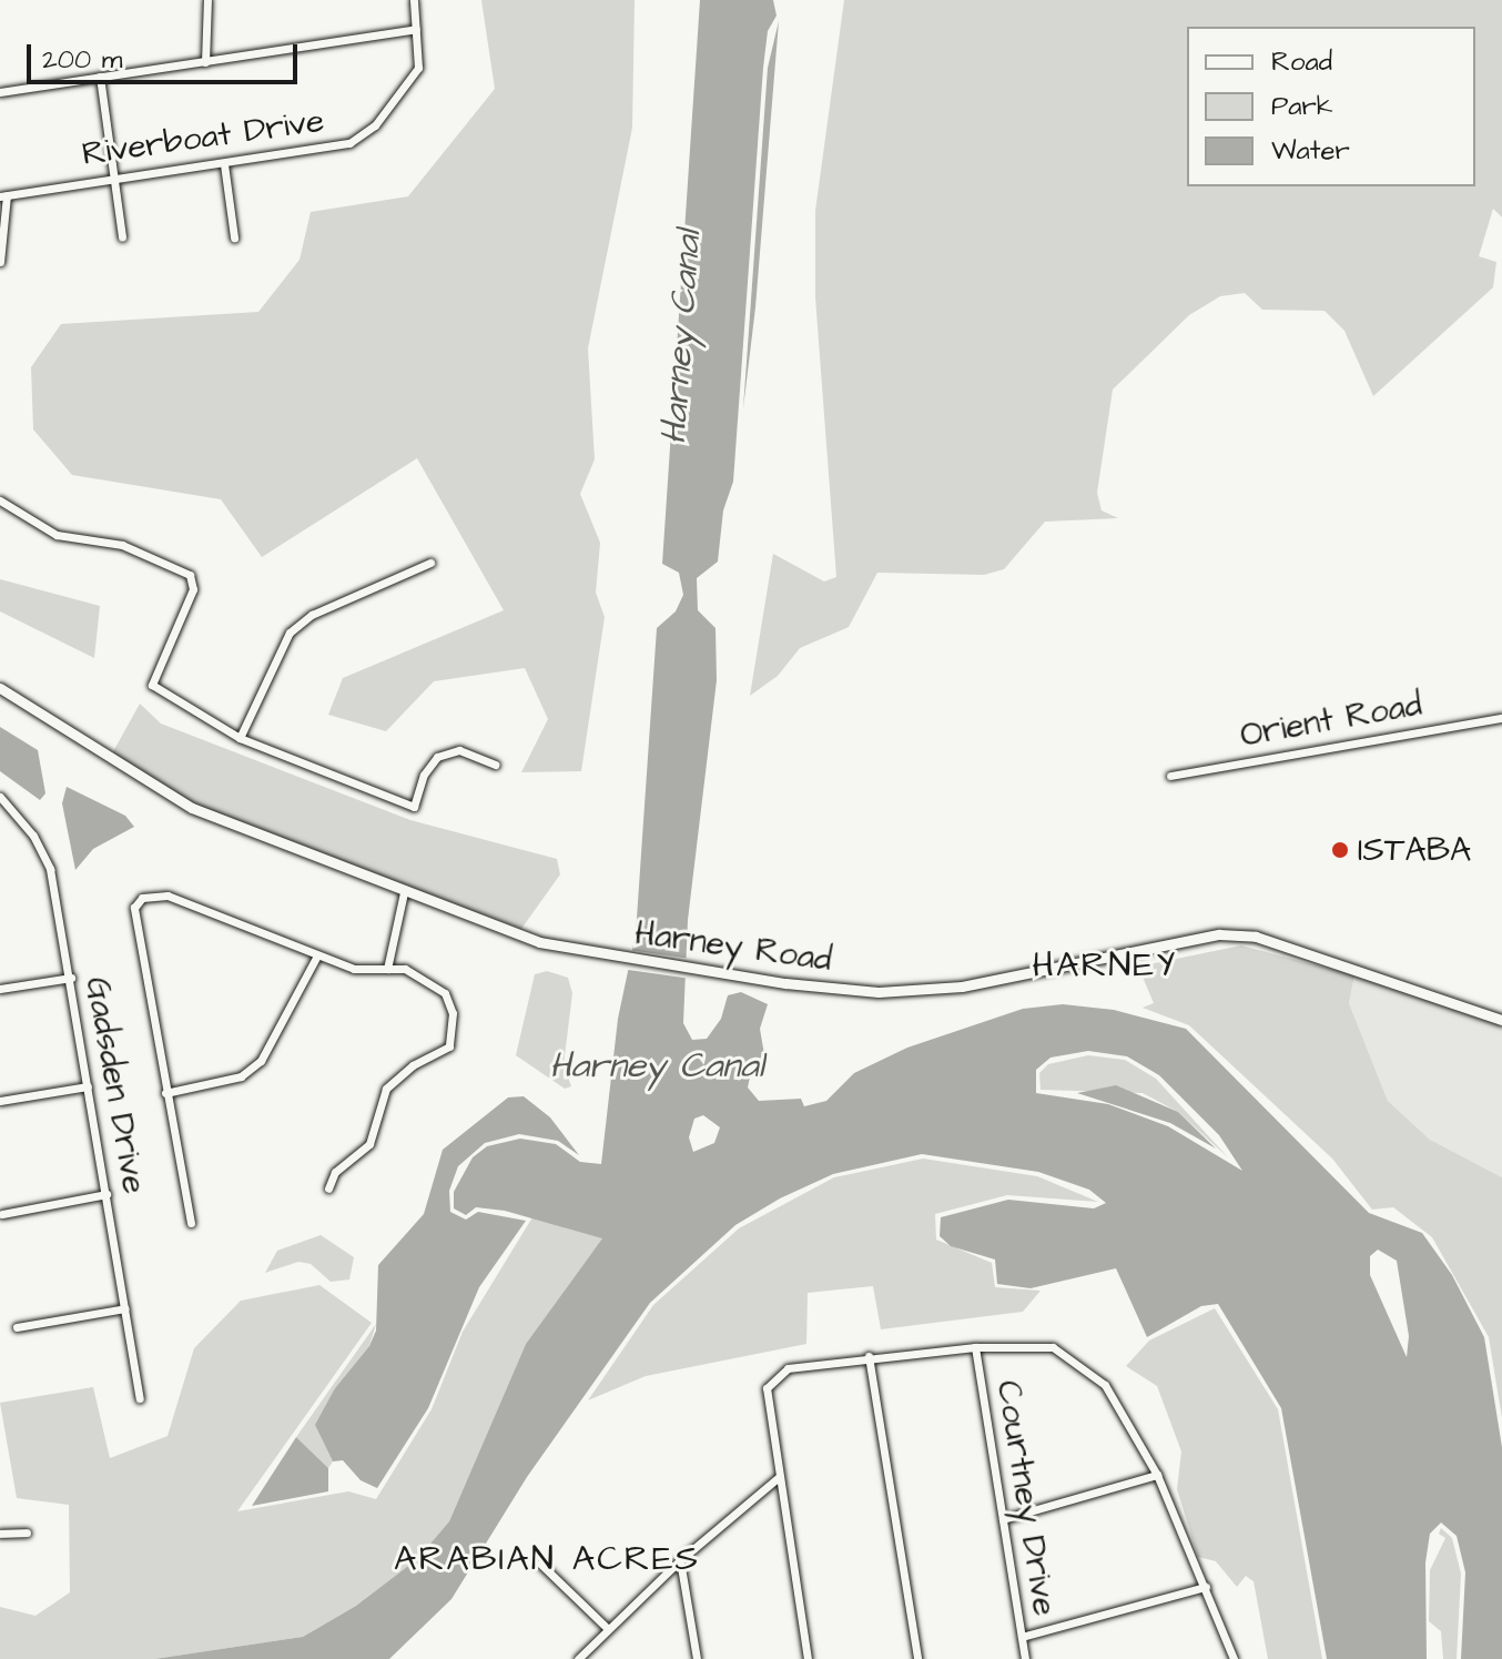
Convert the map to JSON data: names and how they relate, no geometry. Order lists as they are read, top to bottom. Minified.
{"streets":{"street":["Riverboat Drive","Orient Road","Harney Road","Gadsden Drive","Courtney Drive"]},"districts":["HARNEY","ARABIAN ACRES"],"water":["Harney Canal"],"places":["ISTABA"],"legend":["Road","Park","Water"],"scale_bar":"200 m"}
